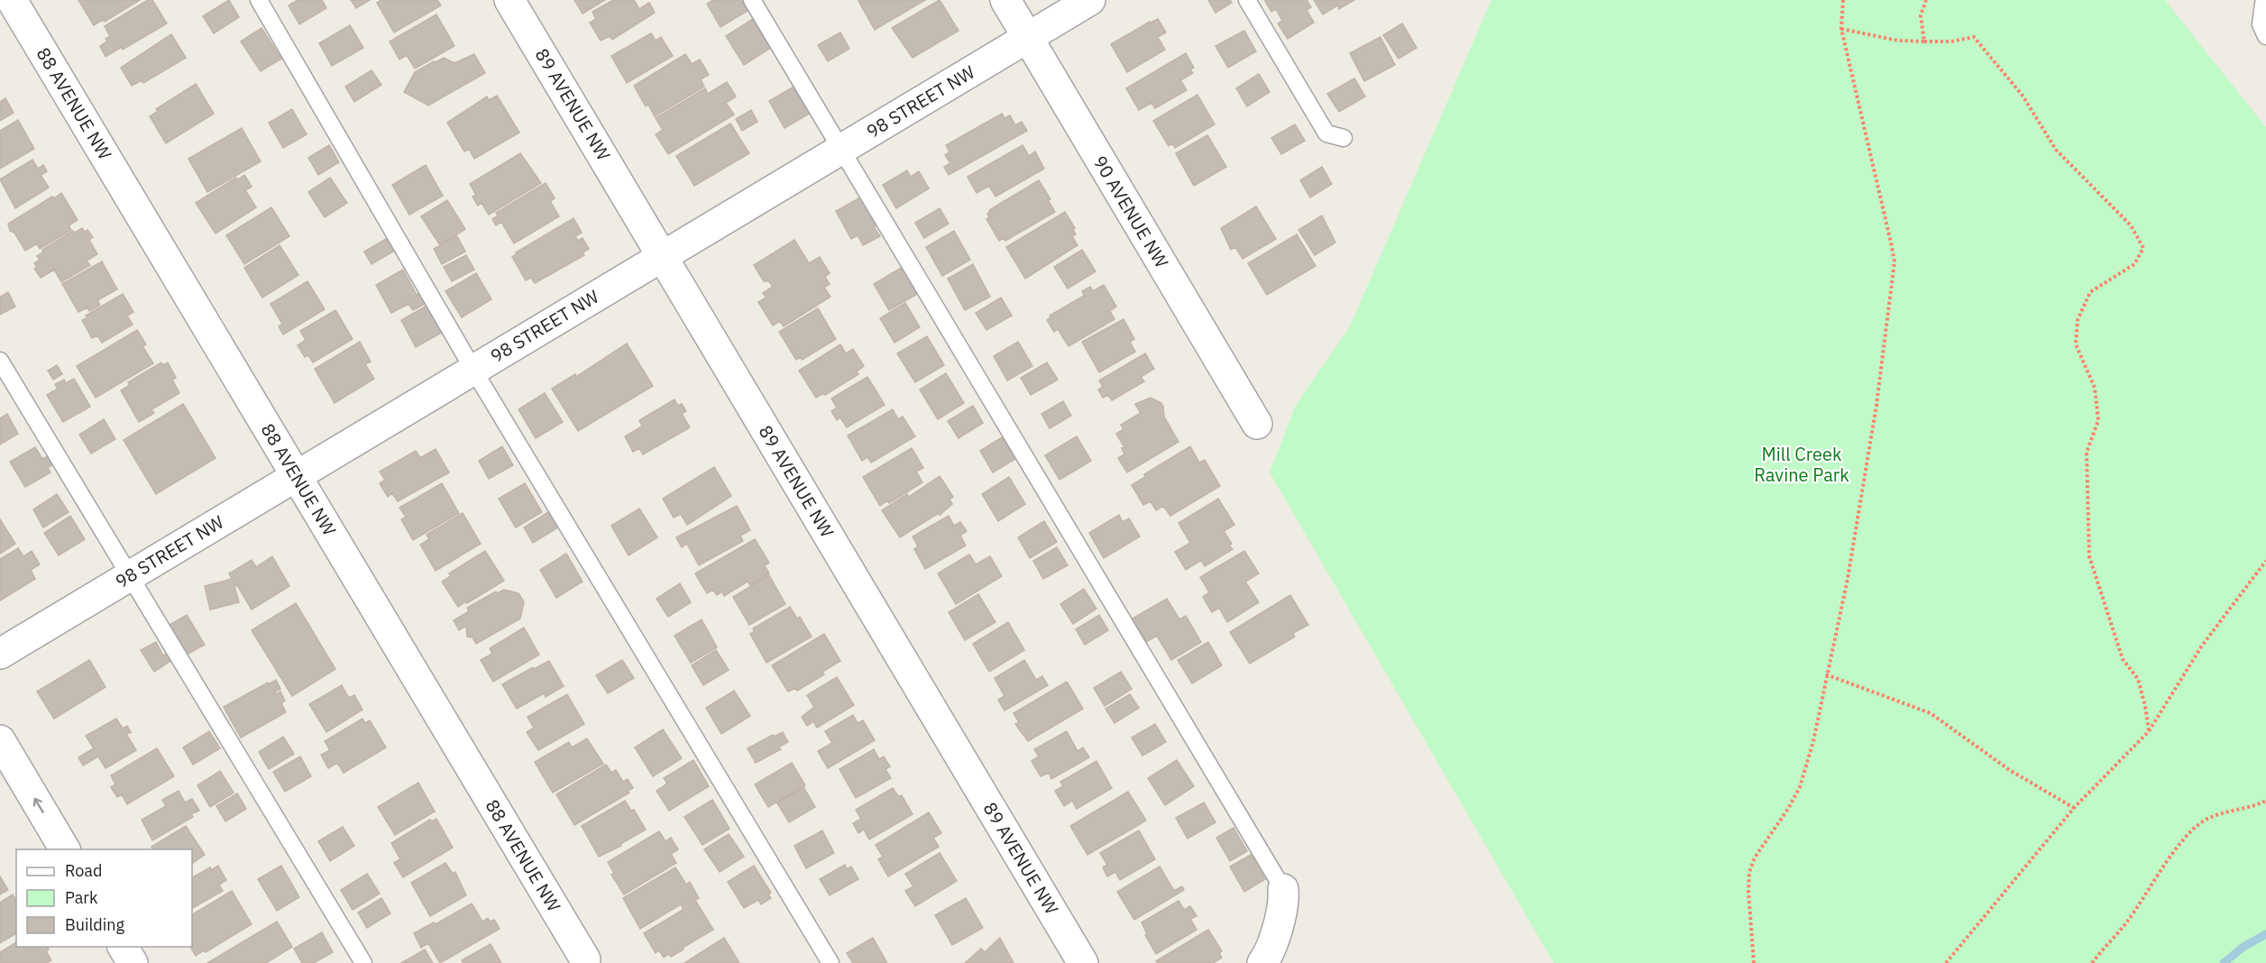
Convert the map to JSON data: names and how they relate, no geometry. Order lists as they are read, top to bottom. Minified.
{"streets":{"street":["98 STREET NW","88 AVENUE NW","89 AVENUE NW","90 AVENUE NW"]},"crossings":[["98 STREET NW","88 AVENUE NW"],["98 STREET NW","89 AVENUE NW"],["98 STREET NW","90 AVENUE NW"]],"parks":["Mill Creek Ravine Park"],"legend":["Road","Park","Building"]}
